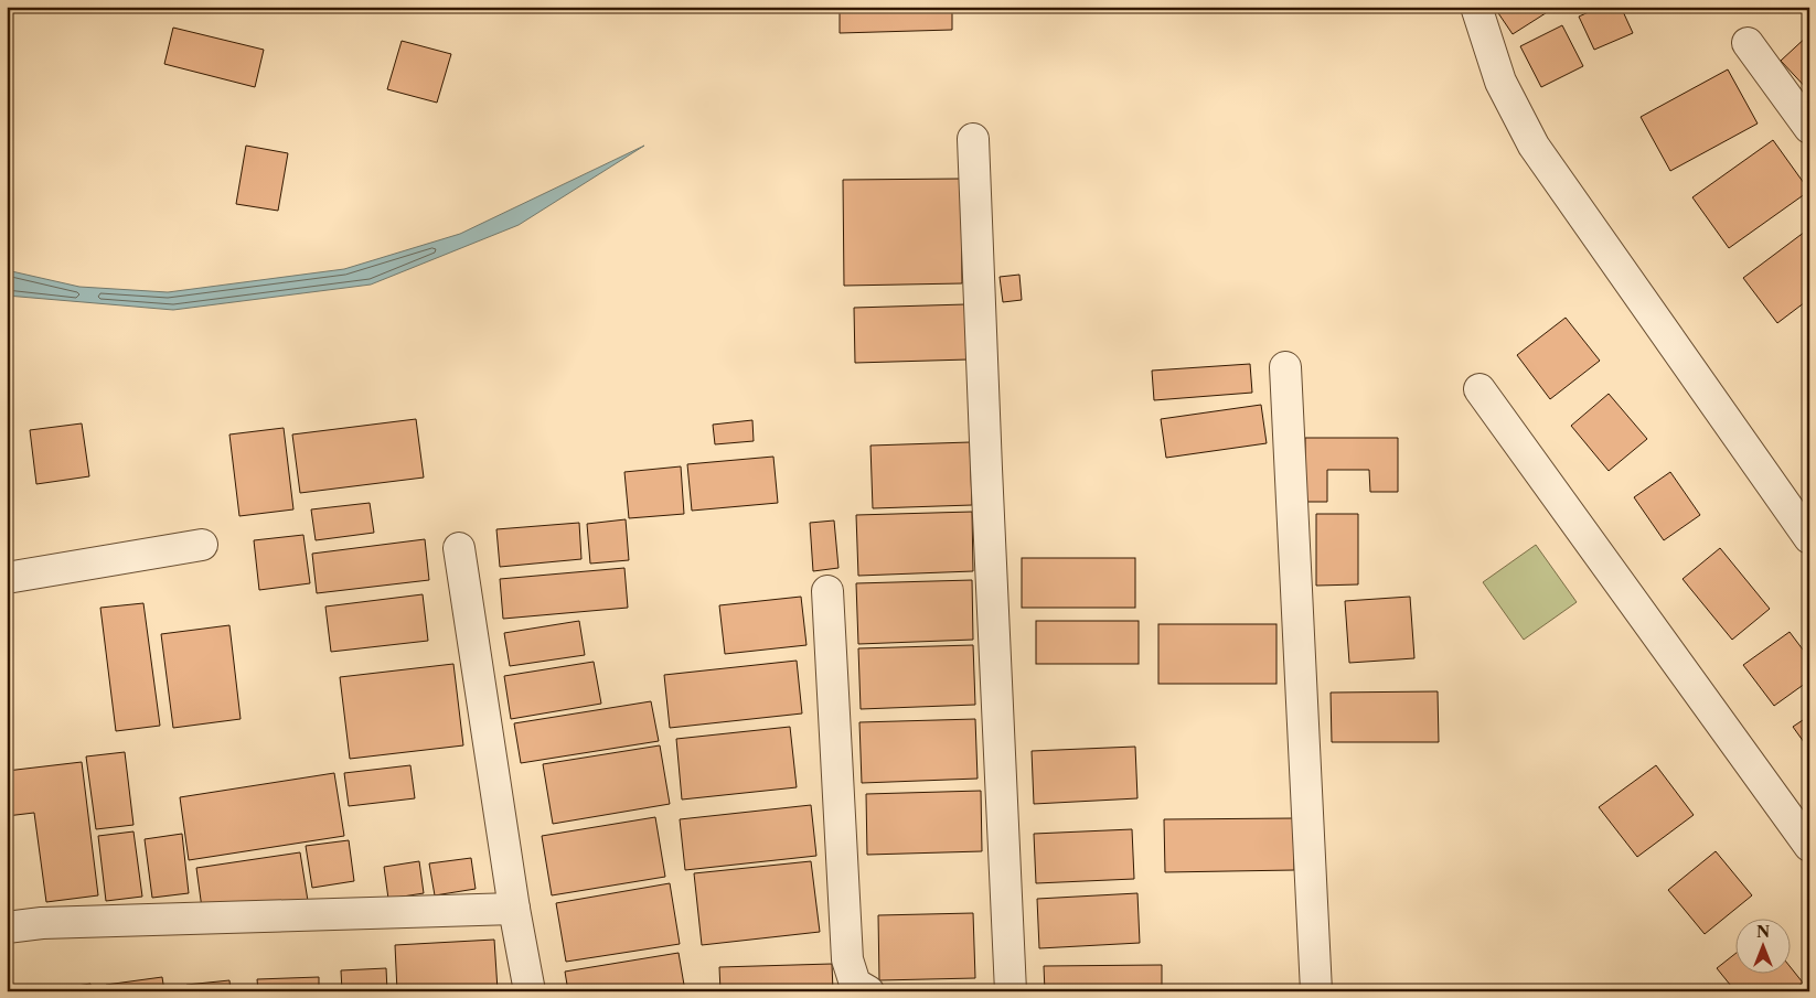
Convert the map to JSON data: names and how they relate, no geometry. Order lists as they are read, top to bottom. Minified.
{"north":"top"}
